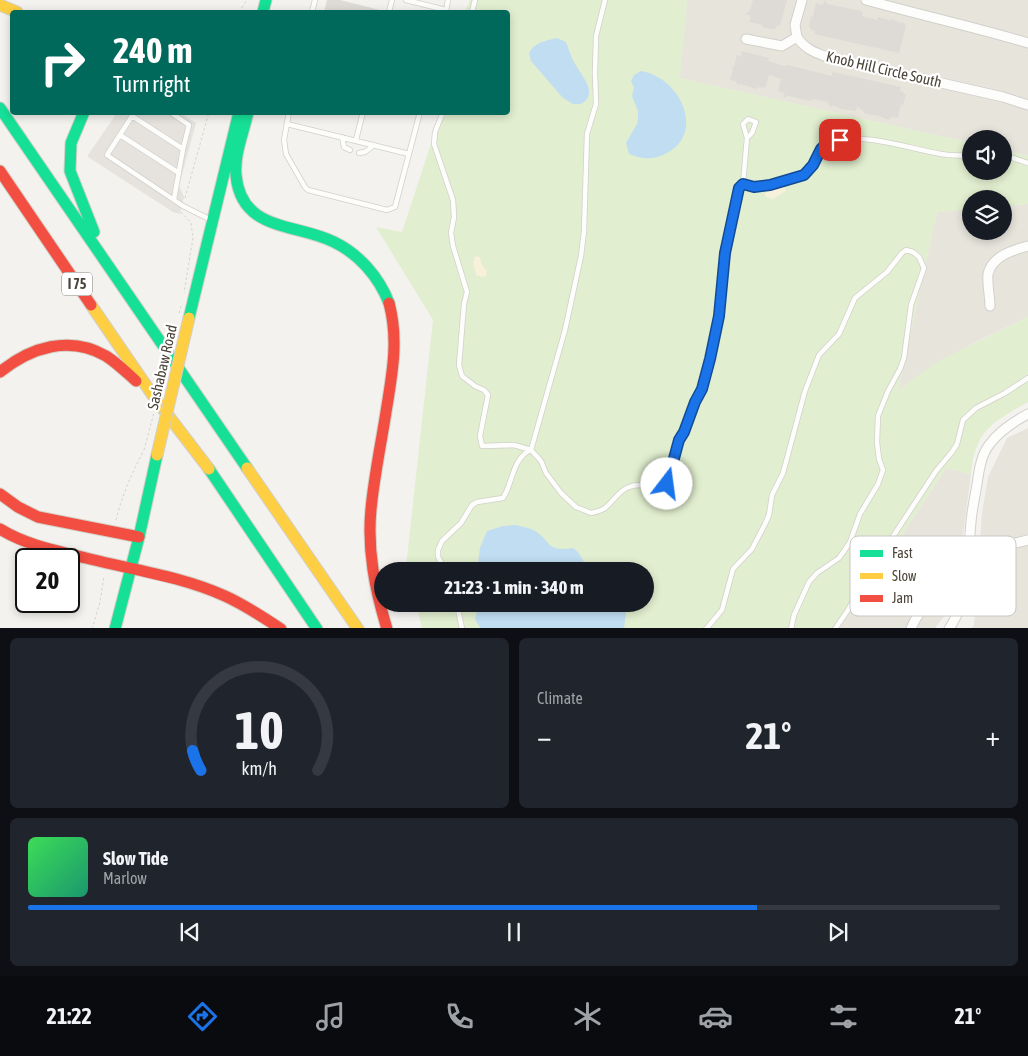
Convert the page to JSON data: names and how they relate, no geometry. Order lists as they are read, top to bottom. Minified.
{"streets":{"main road":["I 75","Sashabaw Road"],"street":["Knob Hill Circle South"]},"legend":["Fast","Slow","Jam"],"page":{"turn":["240 m","Turn right"],"limit":"20","trip":"21:23 · 1 min · 340 m","tile":"Climate","heat":["−","21°","+"],"song":["Slow Tide","Marlow"],"tabs":["21:22","21°"],"gauge":["10","km/h"]}}
